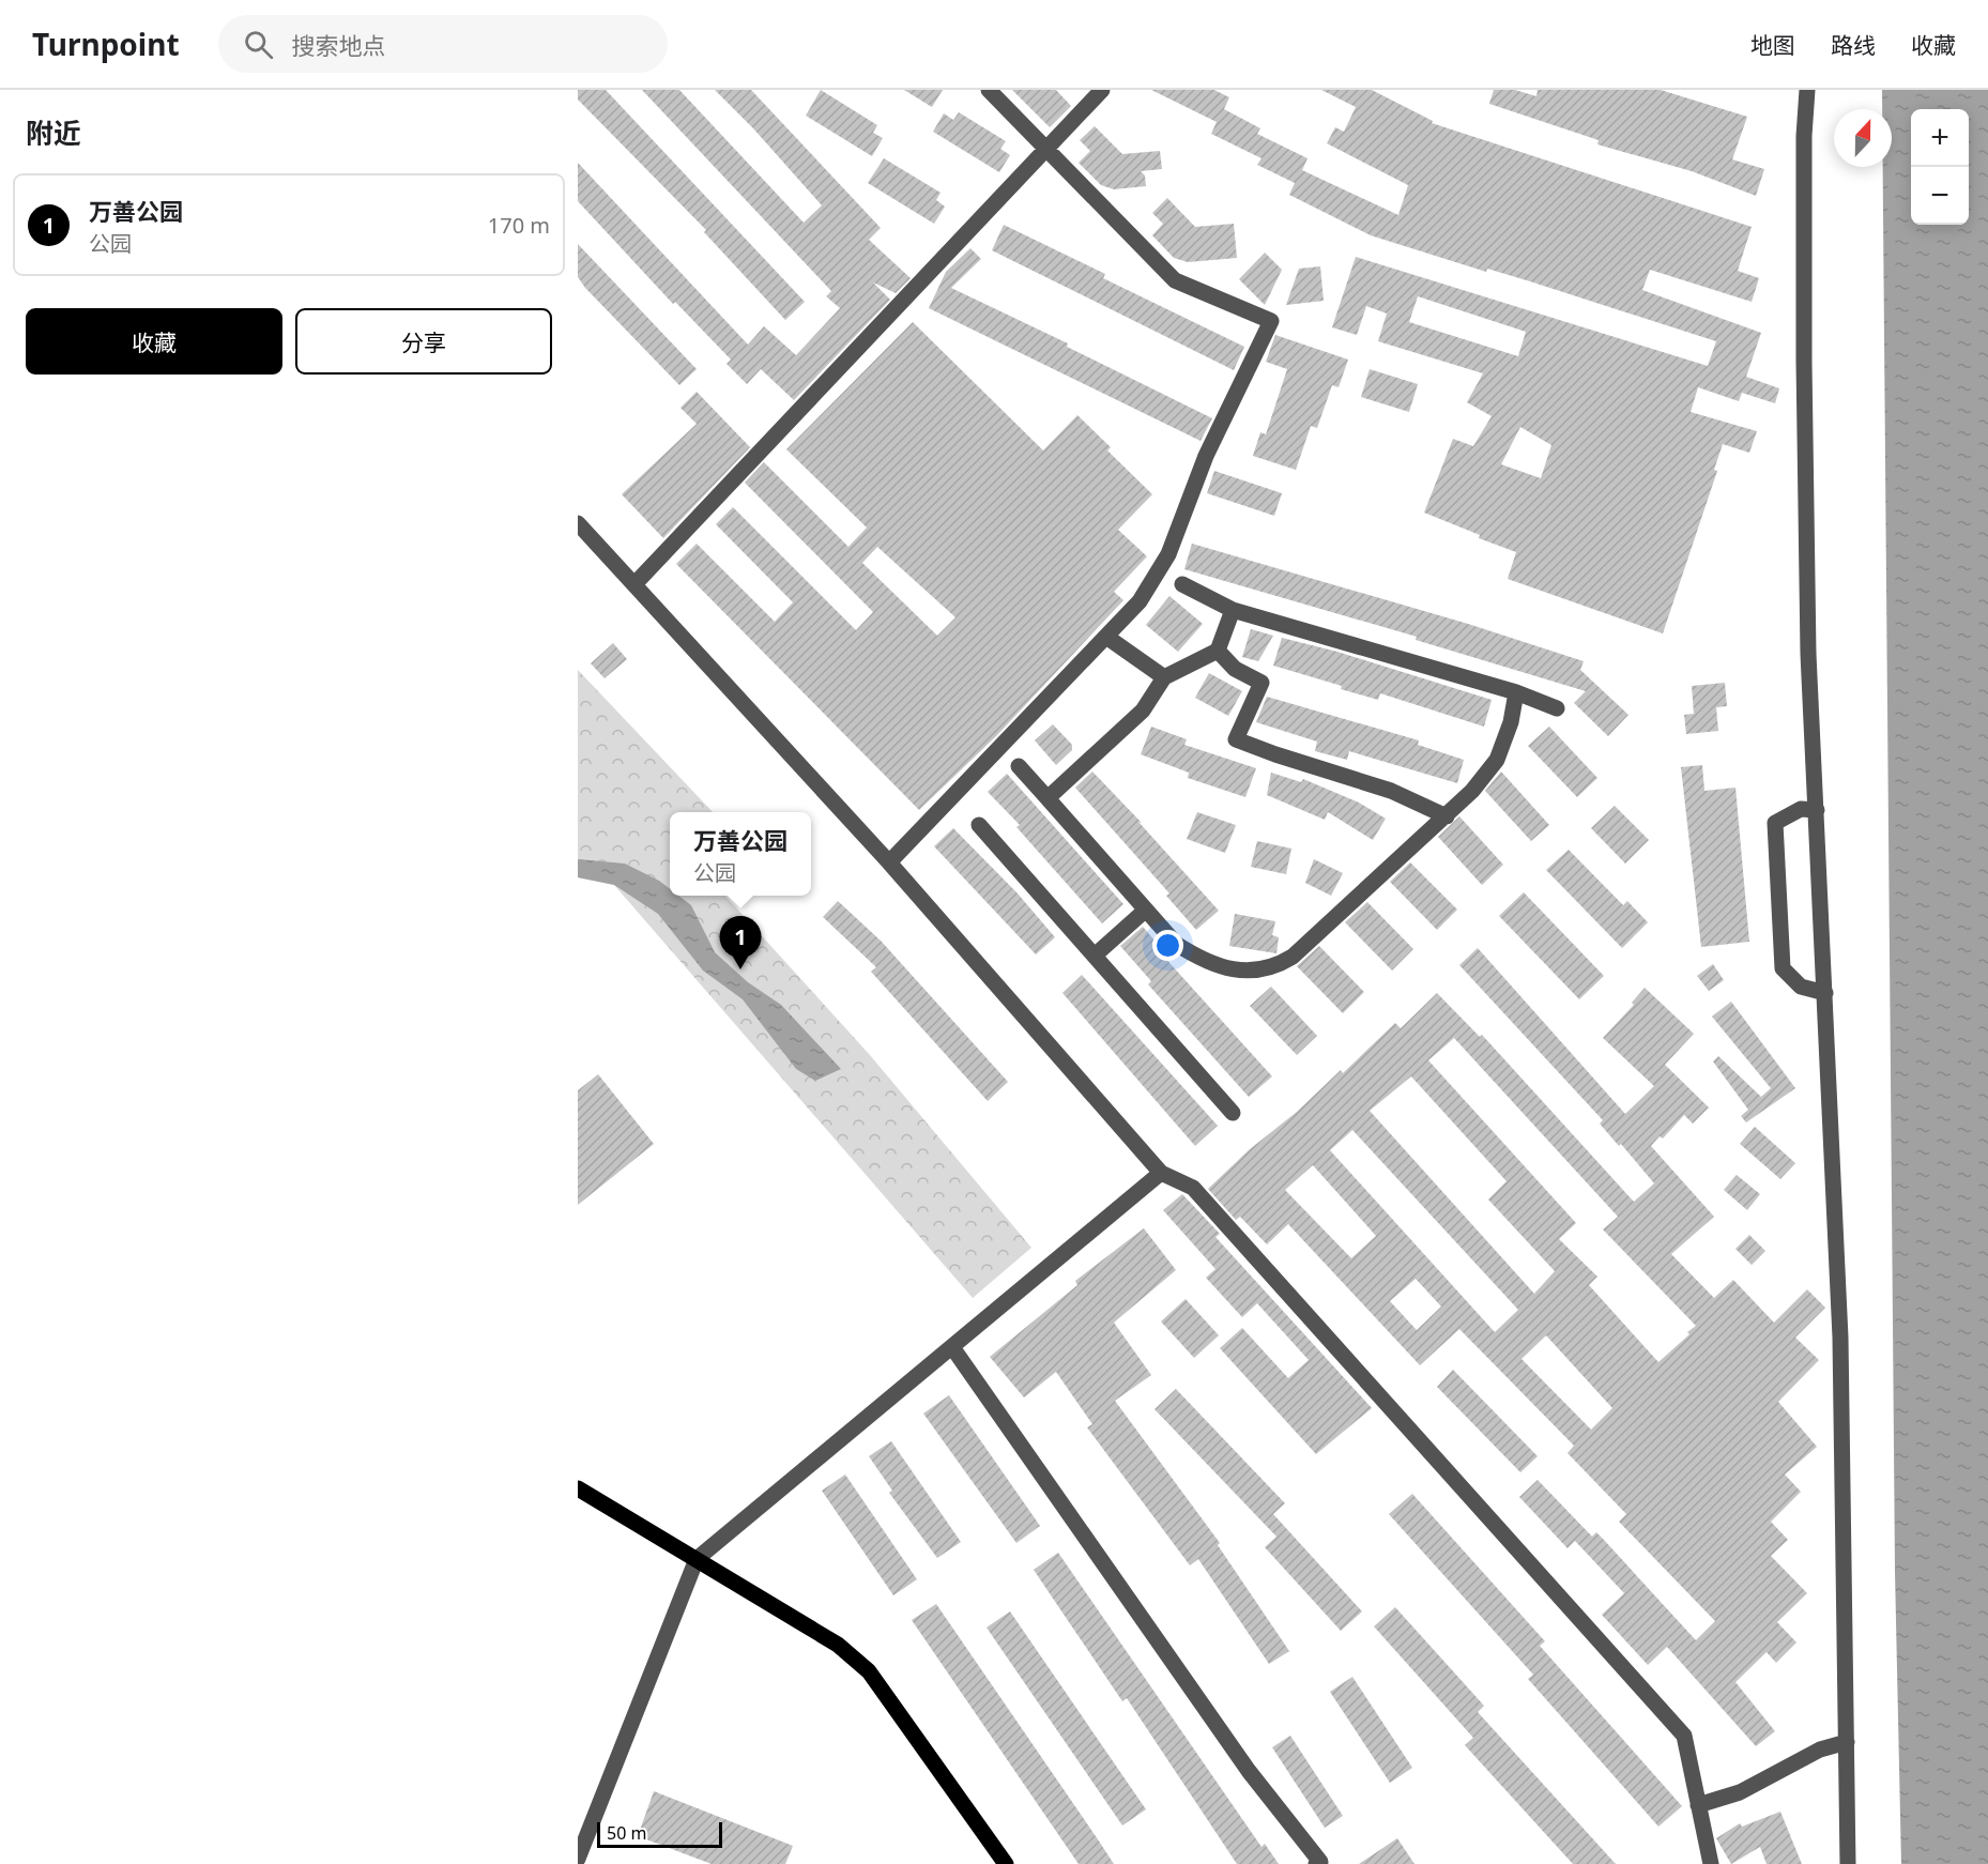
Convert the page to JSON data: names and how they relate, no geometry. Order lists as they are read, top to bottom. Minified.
{"scale_bar":"50 m","north":"top","page":{"header":"Turnpoint","search":"搜索地点","nav":["地图","路线","收藏"],"heading":"附近","map_buttons":["+","−"],"list":[{"mark":"1","name":"万善公园","note":"公园","value":"170 m"}],"buttons":["收藏","分享"],"popup":["万善公园","公园"],"pins":"1","scale":"50 m"}}
